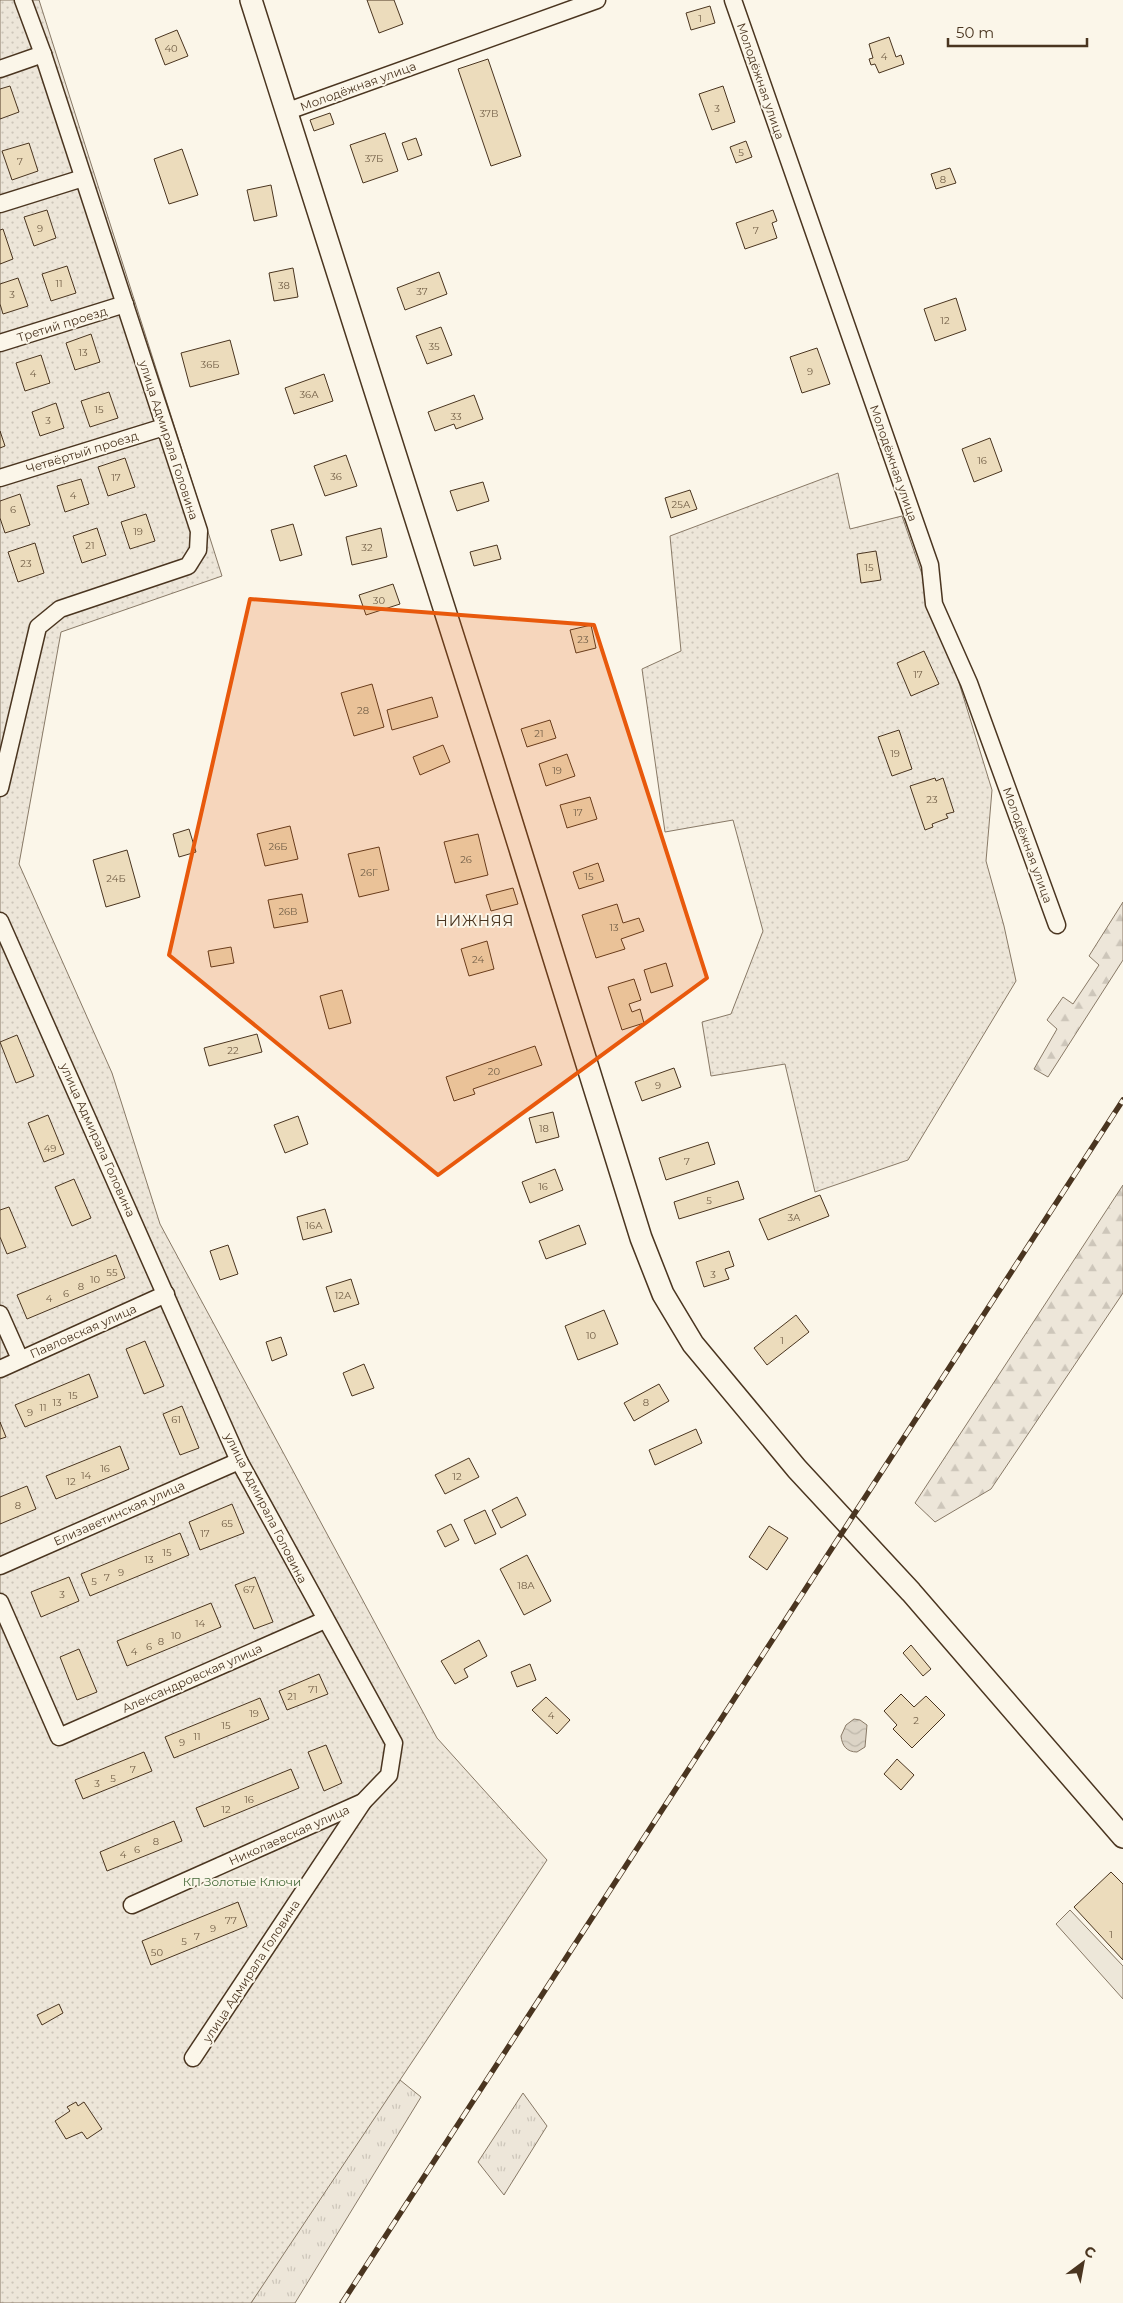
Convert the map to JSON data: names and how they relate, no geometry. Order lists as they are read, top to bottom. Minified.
{"streets":{"street":["Молодёжная улица","Третий проезд","улица Адмирала Головина","Четвёртый проезд","Павловская улица","Елизаветинская улица","Александровская улица","Николаевская улица"]},"crossings":[["Третий проезд","улица Адмирала Головина"],["улица Адмирала Головина","Четвёртый проезд"],["улица Адмирала Головина","Павловская улица"],["улица Адмирала Головина","Елизаветинская улица"],["улица Адмирала Головина","Александровская улица"],["улица Адмирала Головина","Николаевская улица"]],"districts":["НИЖНЯЯ"],"parks":["КП Золотые Ключи"],"house_numbers":["1","40","4","3","37В","5","37Б","7","8","9","7","11","38","37","3","12","35","13","36Б","9","4","36А","15","33","3","16","36","17","4","25А","6","19","21","32","23","15","30","23","17","28","21","19","19","23","17","26Б","26","26Г","15","24Б","26В","13","24","22","20","9","18","49","7","16","5","3А","16А","55","3","10","8","6","12А","4","10","1","15","13","8","11","9","61","16","14","12","12","8","65","17","15","13","9","7","5","18А","67","3","14","10","8","6","4","71","21","19","4","2","15","11","9","7","5","3","16","12","8","6","4","77","9","1","7","5","50"],"scale_bar":"50 m","north":"top right"}
